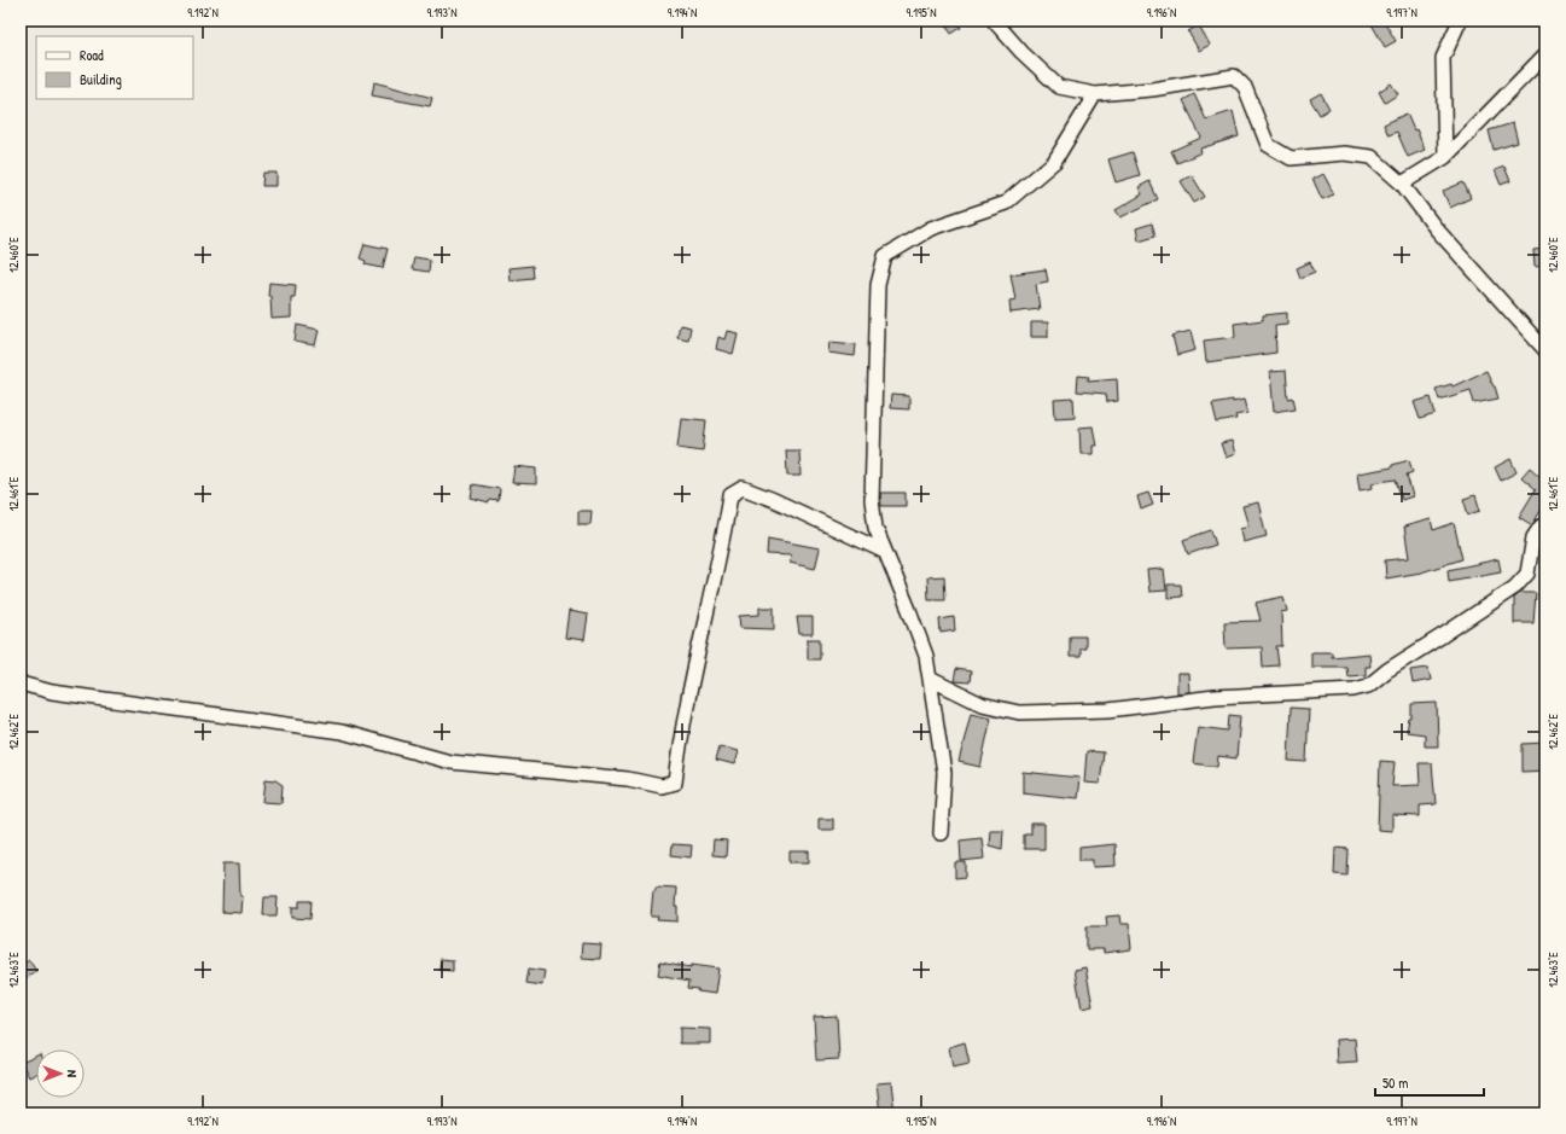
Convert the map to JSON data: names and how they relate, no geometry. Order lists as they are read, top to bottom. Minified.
{"legend":["Road","Building"],"scale_bar":"50 m","north":"right","coordinates":["9.192°N","9.193°N","9.194°N","9.195°N","9.196°N","9.197°N","12.460°E","12.461°E","12.462°E","12.463°E"]}
